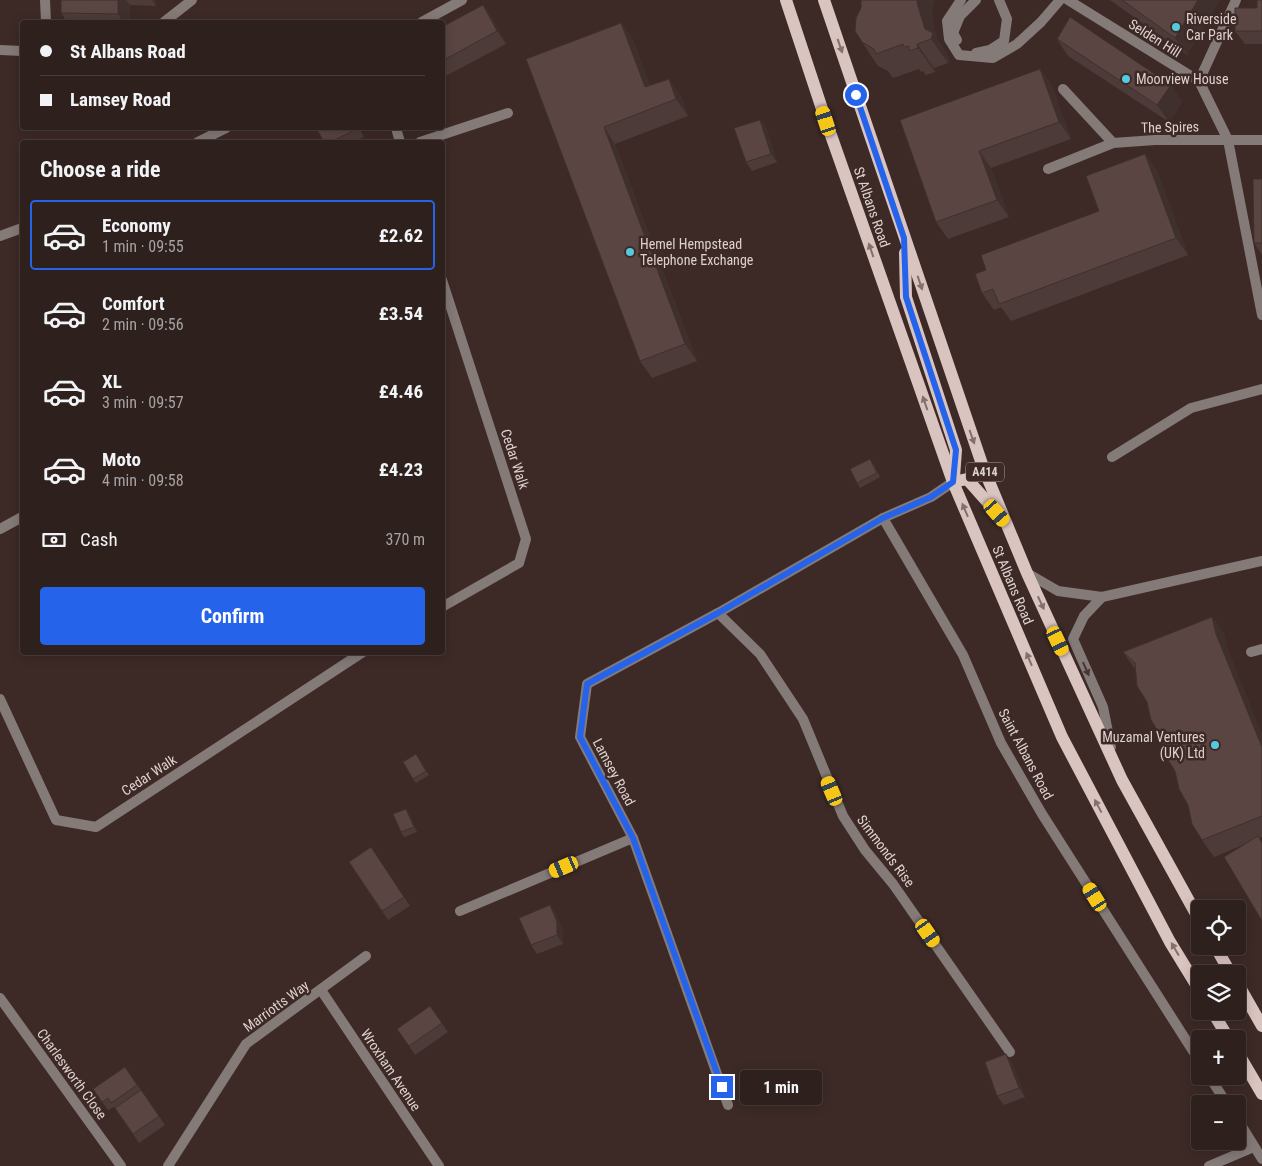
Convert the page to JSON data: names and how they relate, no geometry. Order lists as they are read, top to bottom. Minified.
{"streets":{"main road":["St Albans Road","A414"],"street":["Selden Hill","The Spires","Cedar Walk","Saint Albans Road","Lamsey Road","Simmonds Rise","Marriotts Way","Wroxham Avenue","Charlesworth Close"]},"crossings":[["St Albans Road","A414"],["Saint Albans Road","Lamsey Road"],["Lamsey Road","Simmonds Rise"],["Marriotts Way","Wroxham Avenue"]],"places":["Riverside Car Park","Moorview House","Hemel Hempstead Telephone Exchange","Muzamal Ventures (UK) Ltd"],"page":{"banner":["St Albans Road","Lamsey Road"],"heading":"Choose a ride","list":[{"name":"Economy","note":"1 min · 09:55","value":"£2.62"},{"name":"Comfort","note":"2 min · 09:56","value":"£3.54"},{"name":"XL","note":"3 min · 09:57","value":"£4.46"},{"name":"Moto","note":"4 min · 09:58","value":"£4.23"}],"pay":["Cash","370 m"],"buttons":"Confirm","map_buttons":["+","−"],"bubble":"1 min"}}
